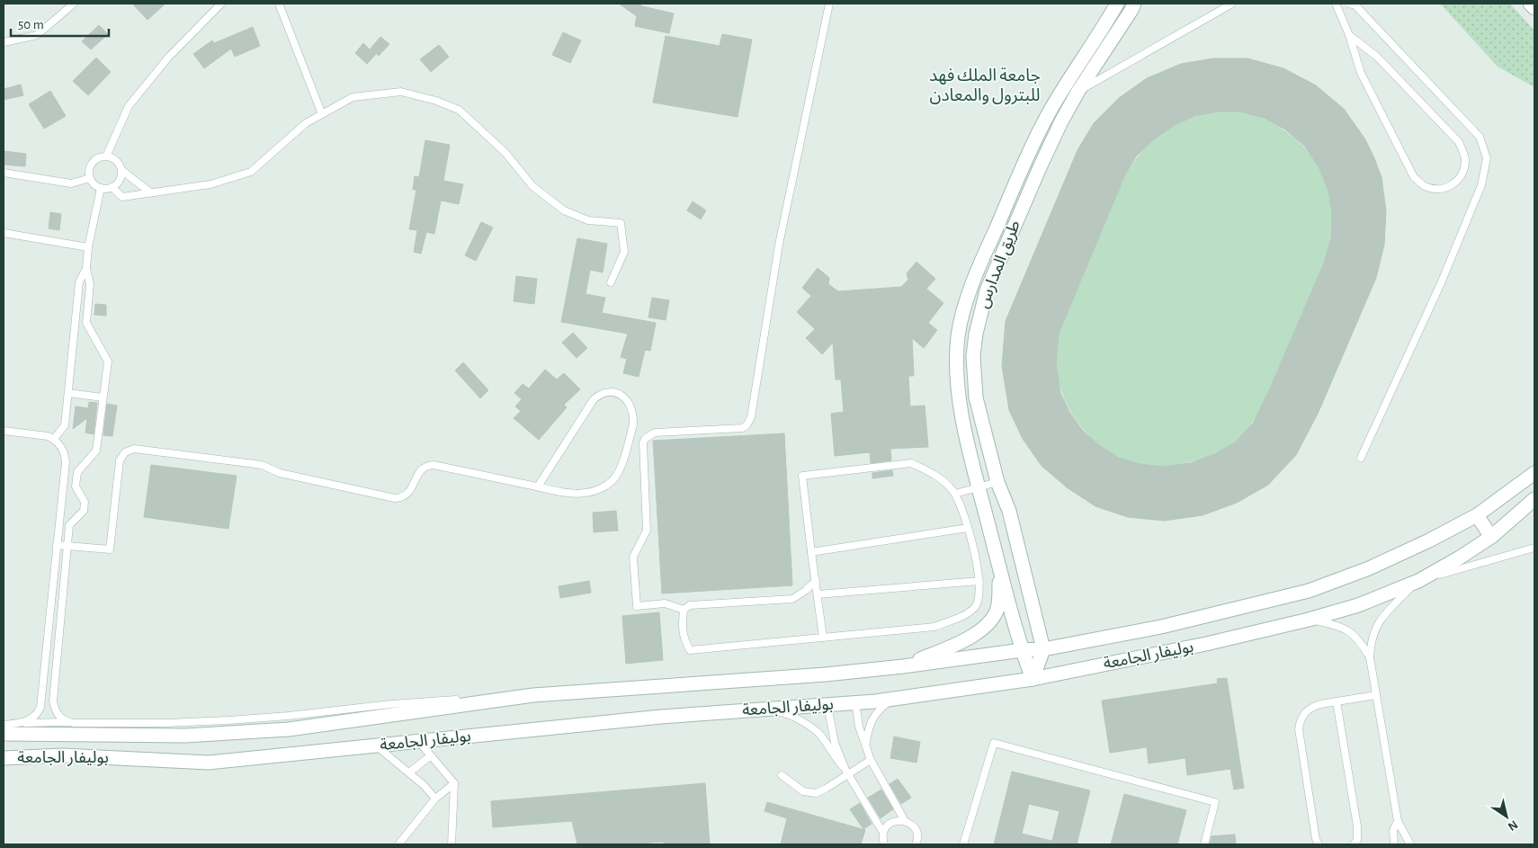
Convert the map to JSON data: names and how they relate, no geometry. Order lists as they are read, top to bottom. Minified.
{"streets":{"street":["طريق المدارس","بوليفار الجامعة"]},"crossings":[["طريق المدارس","بوليفار الجامعة"]],"districts":["جامعة الملك فهد للبترول والمعادن"],"scale_bar":"50 m","north":"bottom right"}
